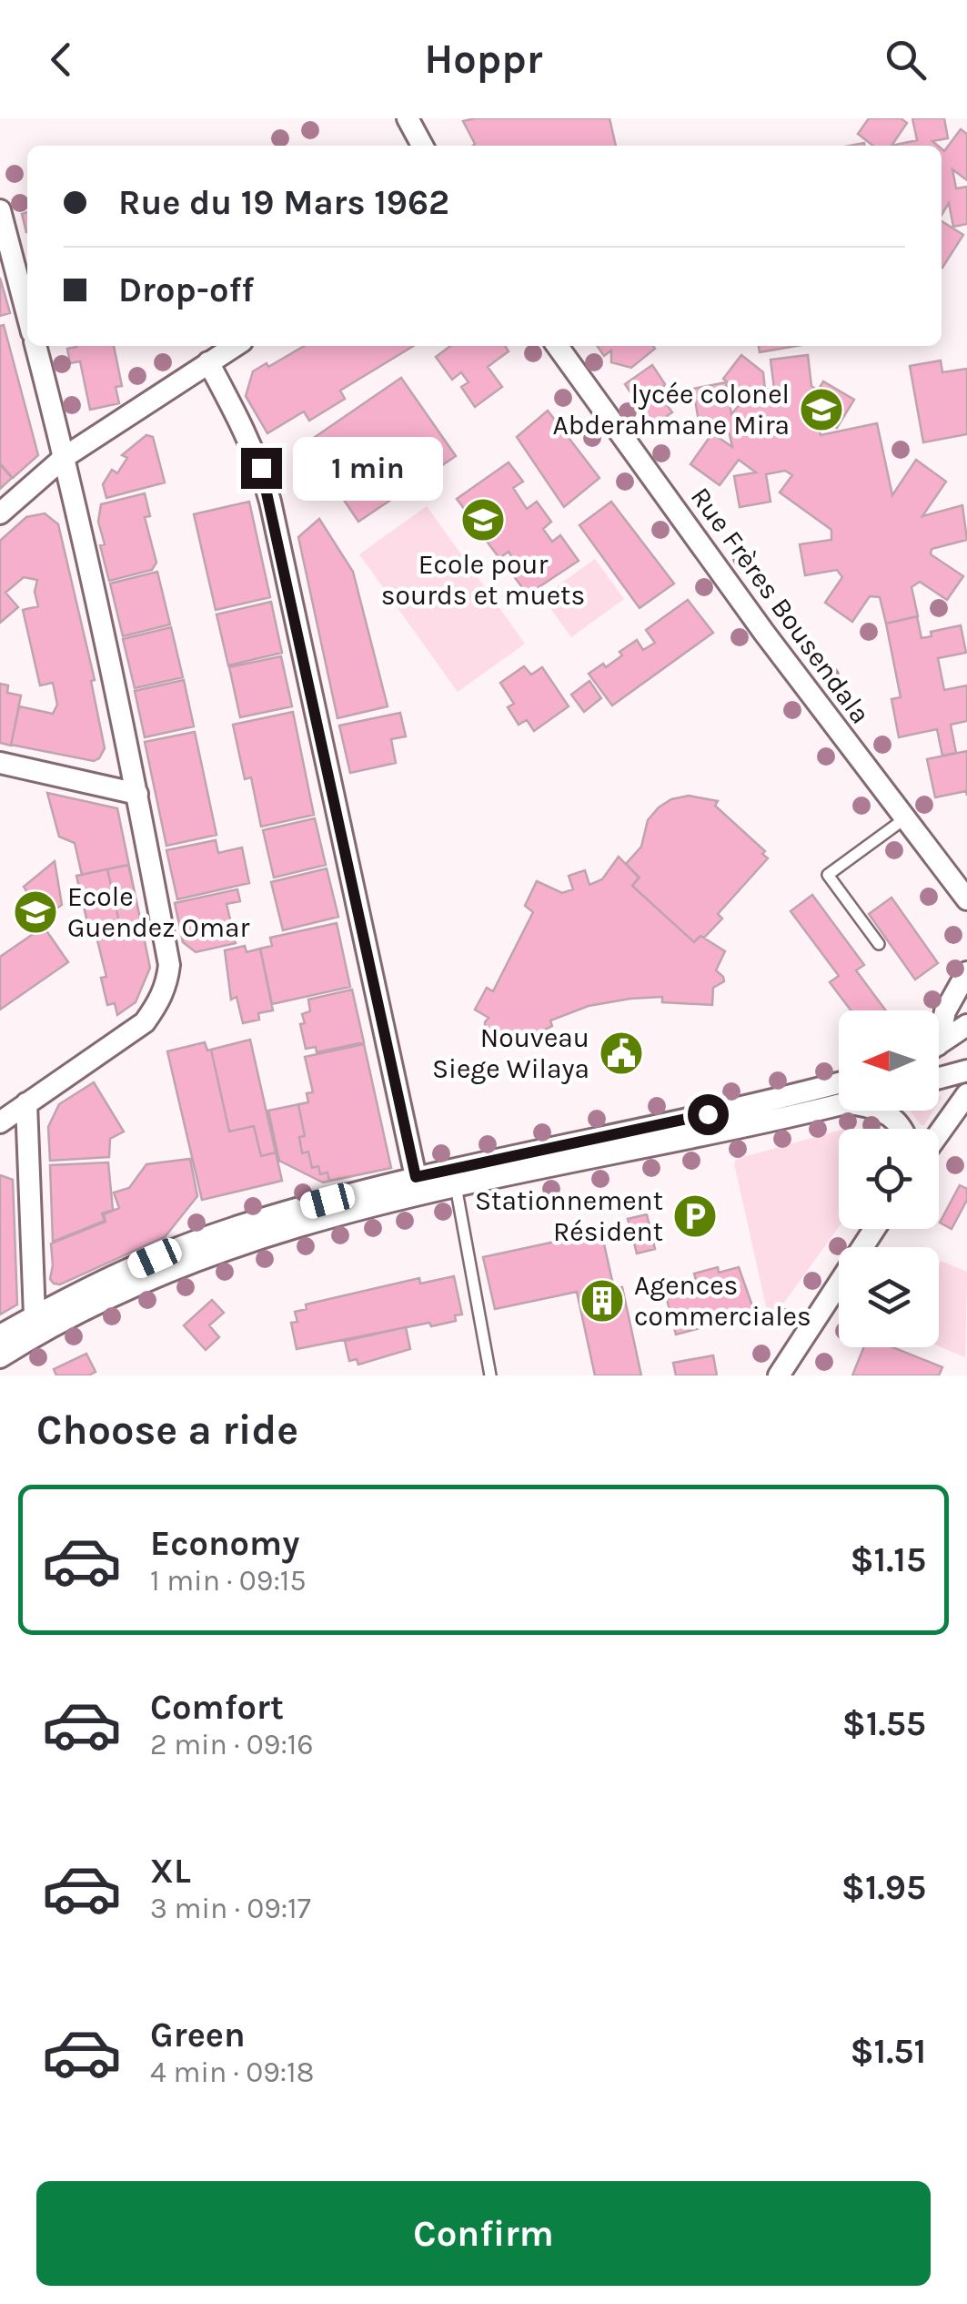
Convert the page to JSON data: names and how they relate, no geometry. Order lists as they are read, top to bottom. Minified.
{"streets":{"street":["Rue Frères Bousendala"]},"places":{"school or university":["lycée colonel Abderahmane Mira","Ecole pour sourds et muets","Ecole Guendez Omar"],"public building":["Nouveau Siege Wilaya"],"parking":["Stationnement Résident"],"building":["Agences commerciales"]},"north":"left","page":{"header":"Hoppr","banner":["Rue du 19 Mars 1962","Drop-off"],"bubble":"1 min","heading":"Choose a ride","list":[{"name":"Economy","note":"1 min · 09:15","value":"$1.15"},{"name":"Comfort","note":"2 min · 09:16","value":"$1.55"},{"name":"XL","note":"3 min · 09:17","value":"$1.95"},{"name":"Green","note":"4 min · 09:18","value":"$1.51"}],"buttons":"Confirm"}}
